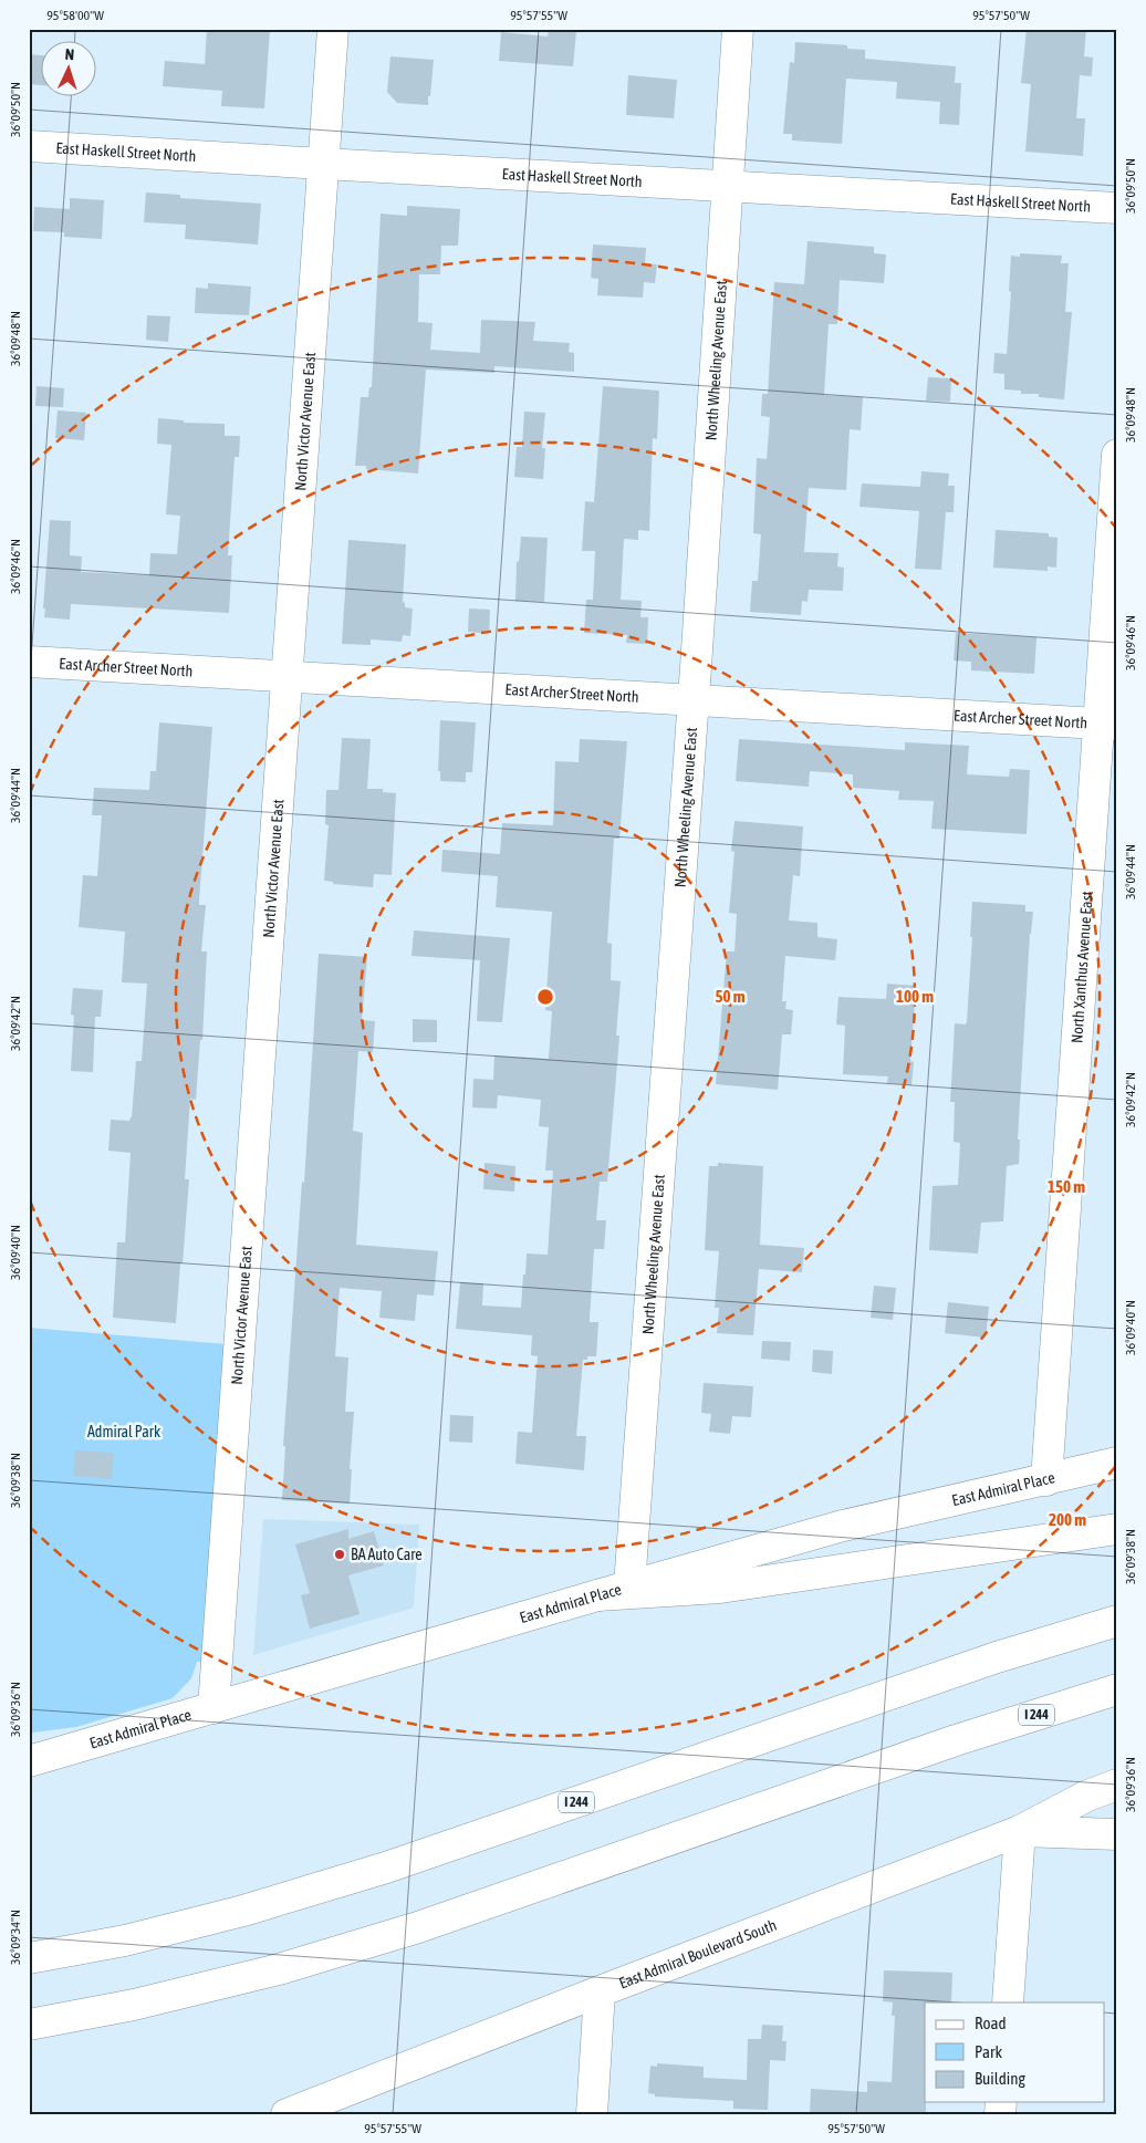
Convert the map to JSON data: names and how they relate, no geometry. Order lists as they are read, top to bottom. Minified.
{"streets":{"main road":["East Haskell Street North","North Wheeling Avenue East","North Victor Avenue East","East Archer Street North","North Xanthus Avenue East","East Admiral Place","I 244","East Admiral Boulevard South"]},"crossings":[["East Haskell Street North","North Wheeling Avenue East"],["East Haskell Street North","North Victor Avenue East"],["North Wheeling Avenue East","East Archer Street North"],["North Wheeling Avenue East","East Admiral Place"],["North Victor Avenue East","East Archer Street North"],["North Victor Avenue East","East Admiral Place"],["East Archer Street North","North Xanthus Avenue East"],["North Xanthus Avenue East","East Admiral Place"]],"parks":["Admiral Park"],"places":["BA Auto Care"],"legend":["Road","Park","Building"],"north":"top","coordinates":["95°58'00\"W","95°57'55\"W","95°57'50\"W","36°09'50\"N","36°09'48\"N","36°09'46\"N","36°09'44\"N","36°09'42\"N","36°09'40\"N","36°09'38\"N","36°09'36\"N","36°09'34\"N"],"rings":["50 m","100 m","150 m","200 m"]}
